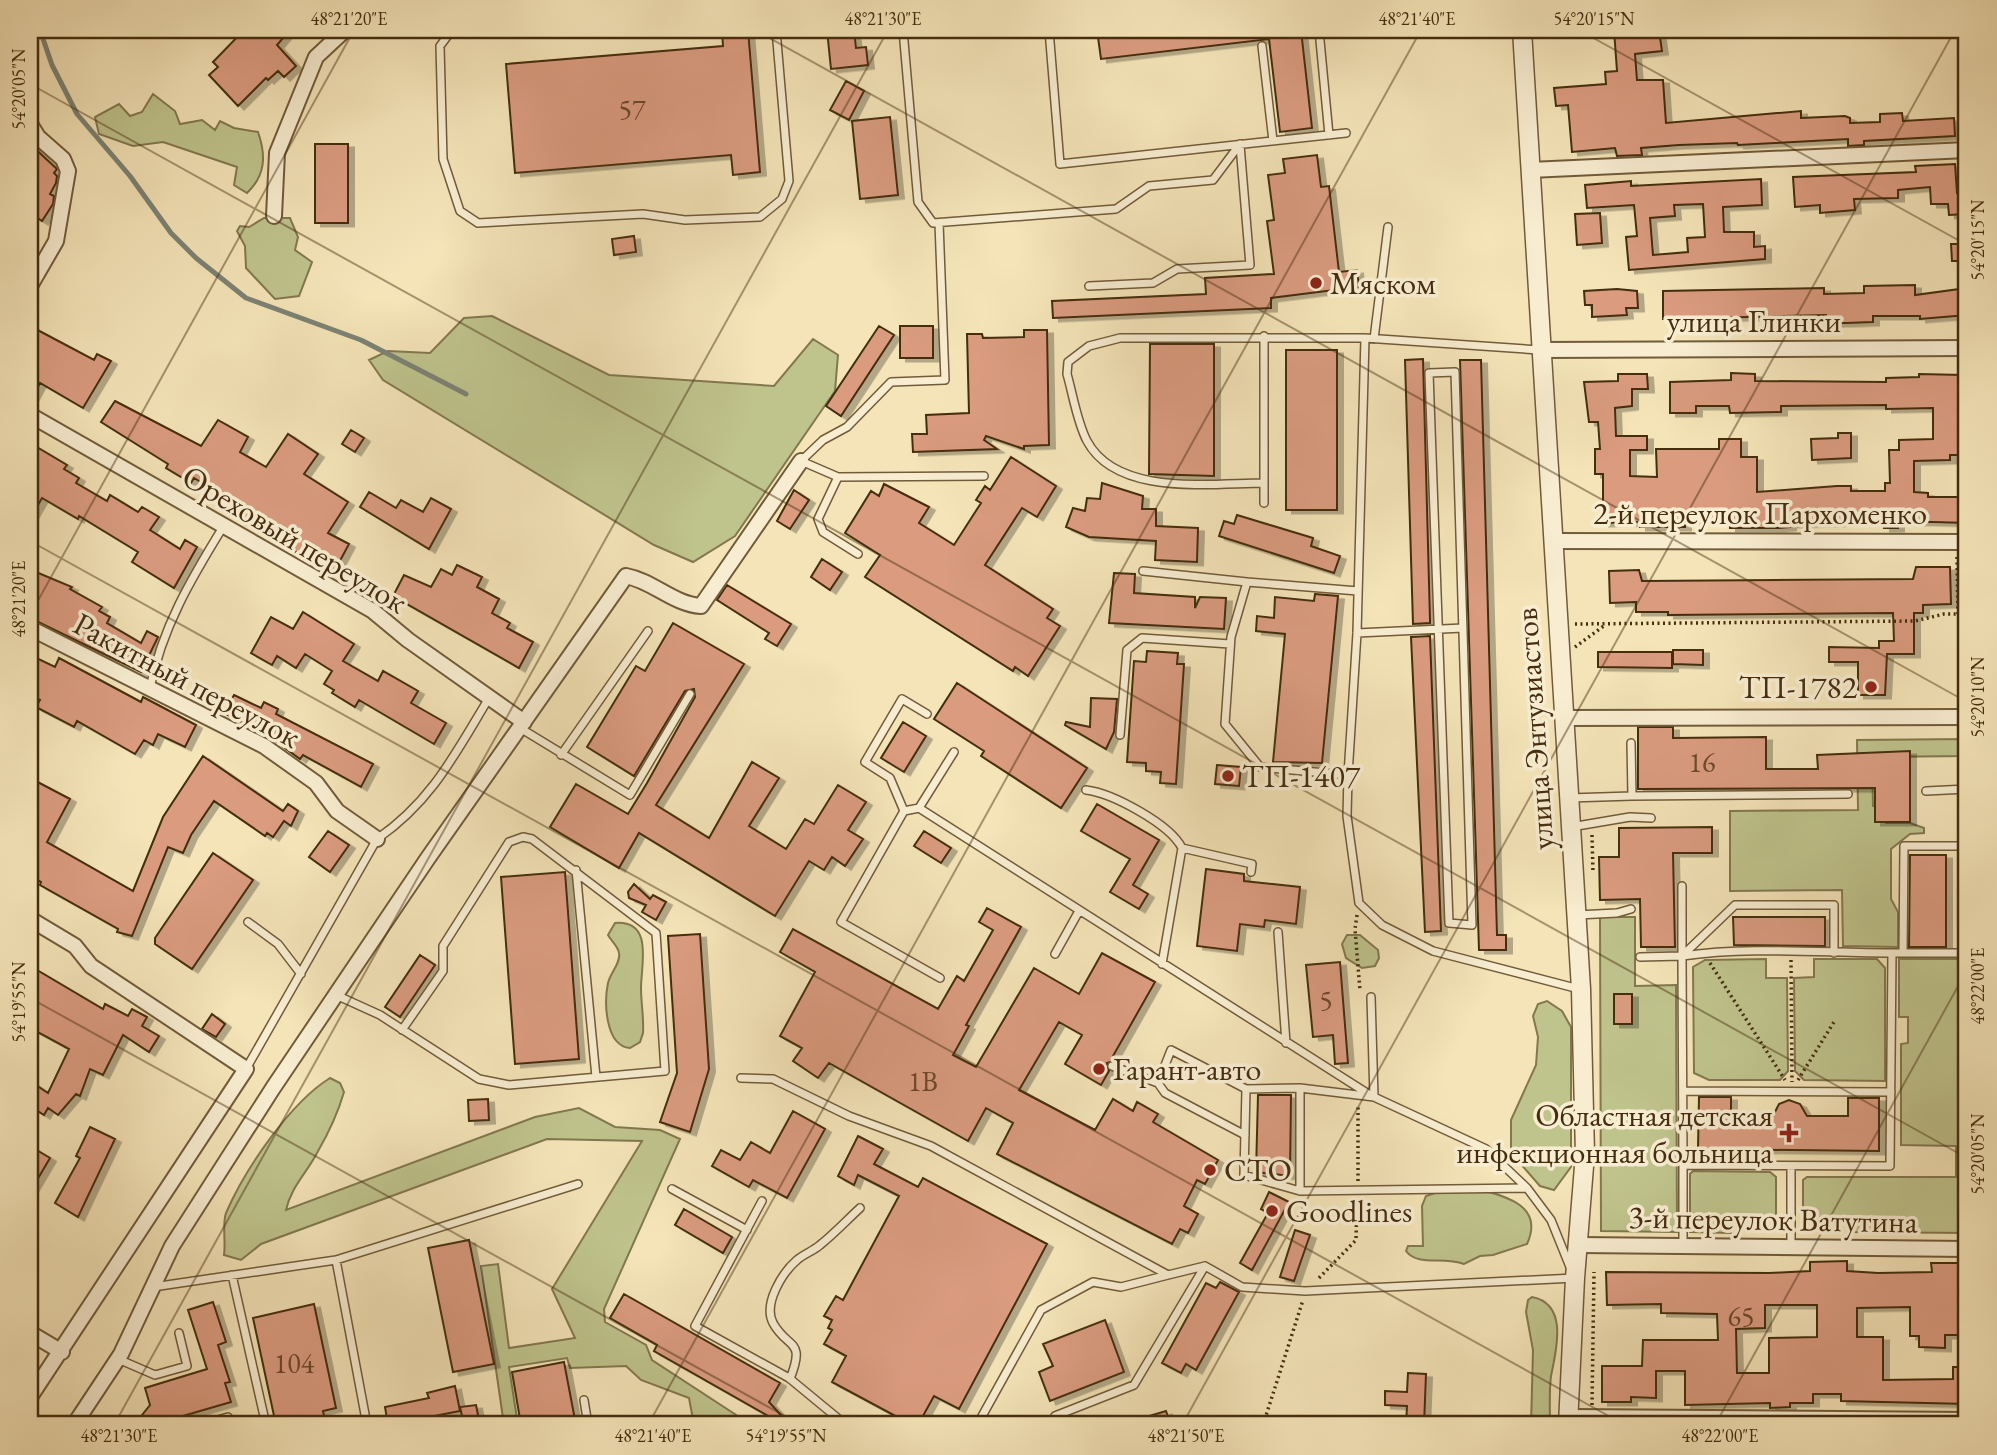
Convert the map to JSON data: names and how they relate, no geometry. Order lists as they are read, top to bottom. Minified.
{"streets":{"street":["улица Глинки","2-й переулок Пархоменко","Ореховый переулок","Ракитный переулок","улица Энтузиастов","3-й переулок Ватутина"]},"crossings":[["улица Глинки","улица Энтузиастов"],["2-й переулок Пархоменко","улица Энтузиастов"],["улица Энтузиастов","3-й переулок Ватутина"]],"places":{"other":["Мяском","ТП-1782","ТП-1407","Гарант-авто","СТО","Goodlines"],"health":["Областная детская инфекционная больница"]},"house_numbers":["57","16","5","1В","65","104"],"coordinates":["48°21'20\"E","48°21'30\"E","48°21'40\"E","54°20'15\"N","54°20'05\"N","54°20'10\"N","48°22'00\"E","54°19'55\"N","48°21'50\"E"]}
